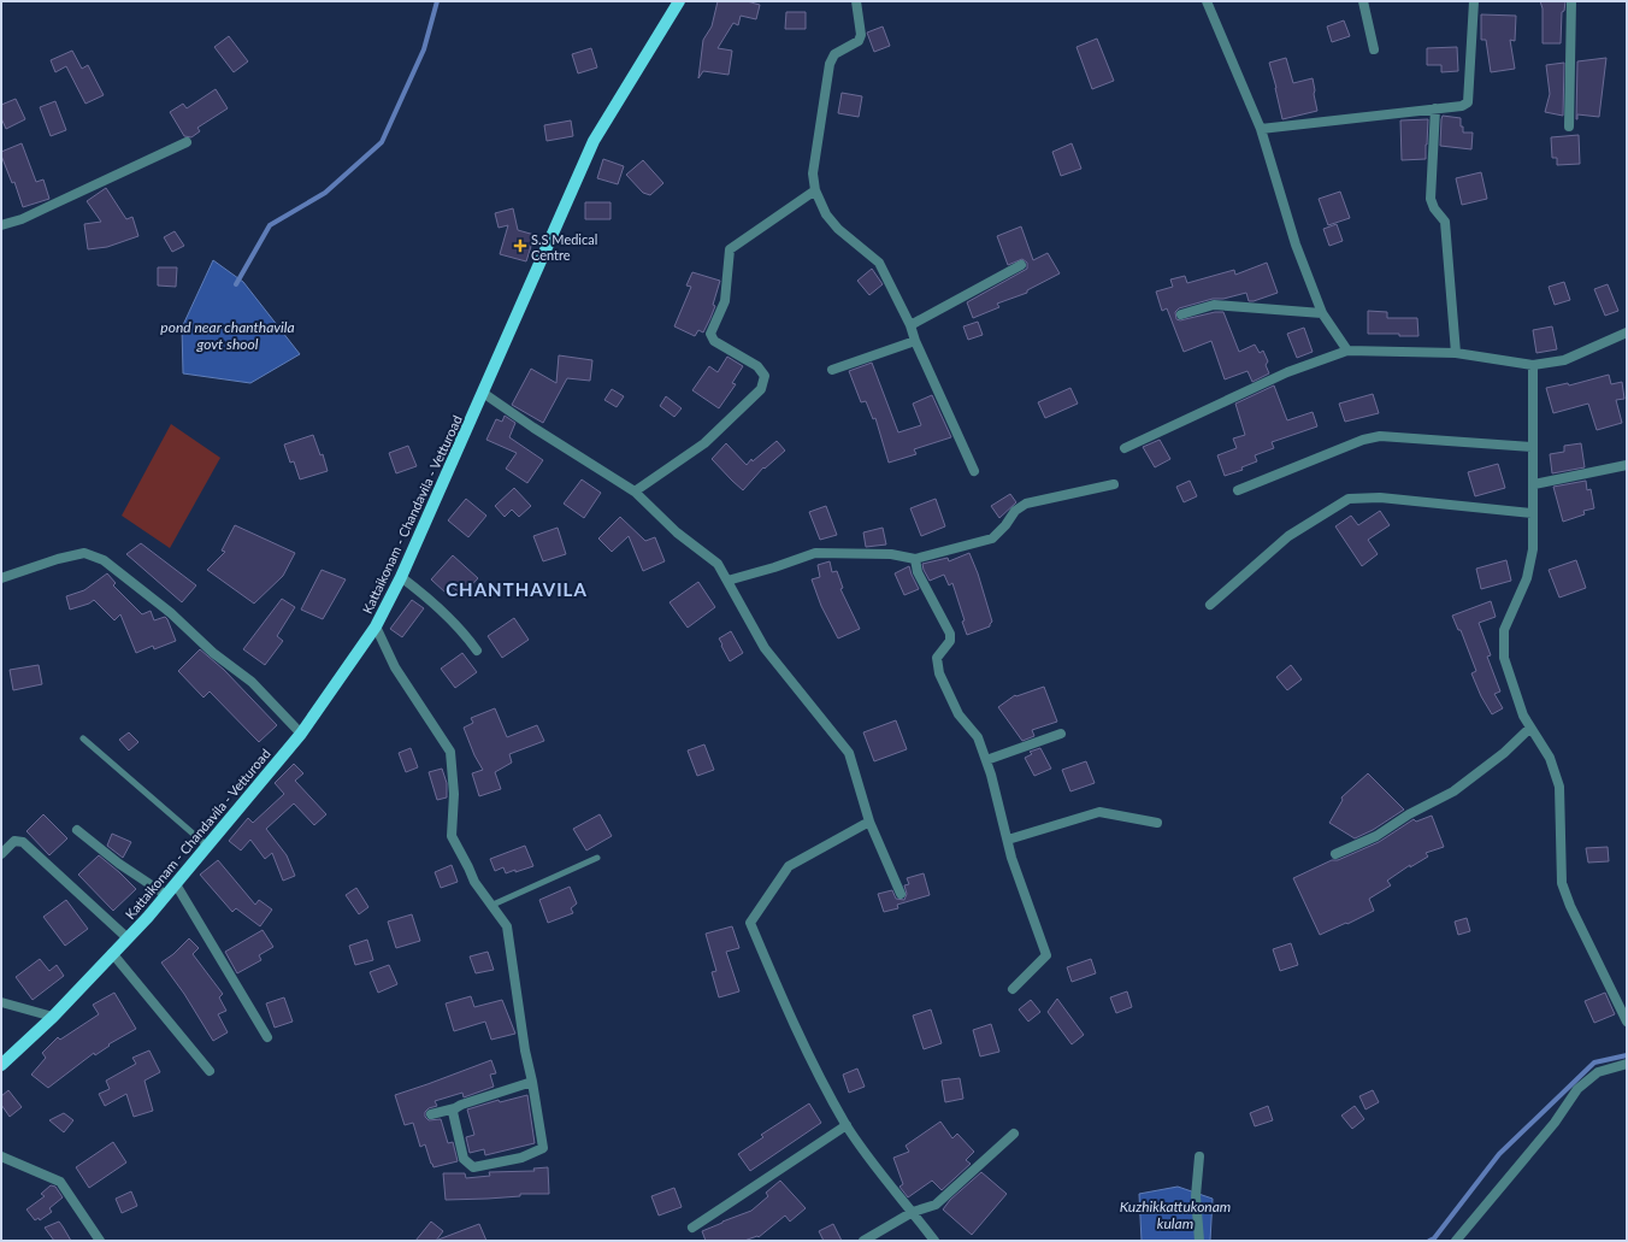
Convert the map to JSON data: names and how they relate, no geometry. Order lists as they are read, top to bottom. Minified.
{"streets":{"main road":["Kattaikonam - Chandavila - Vetturoad"]},"districts":["CHANTHAVILA"],"water":["pond near chanthavila govt shool","Kuzhikkattukonam kulam"],"places":{"health":["S.S Medical Centre"]}}
